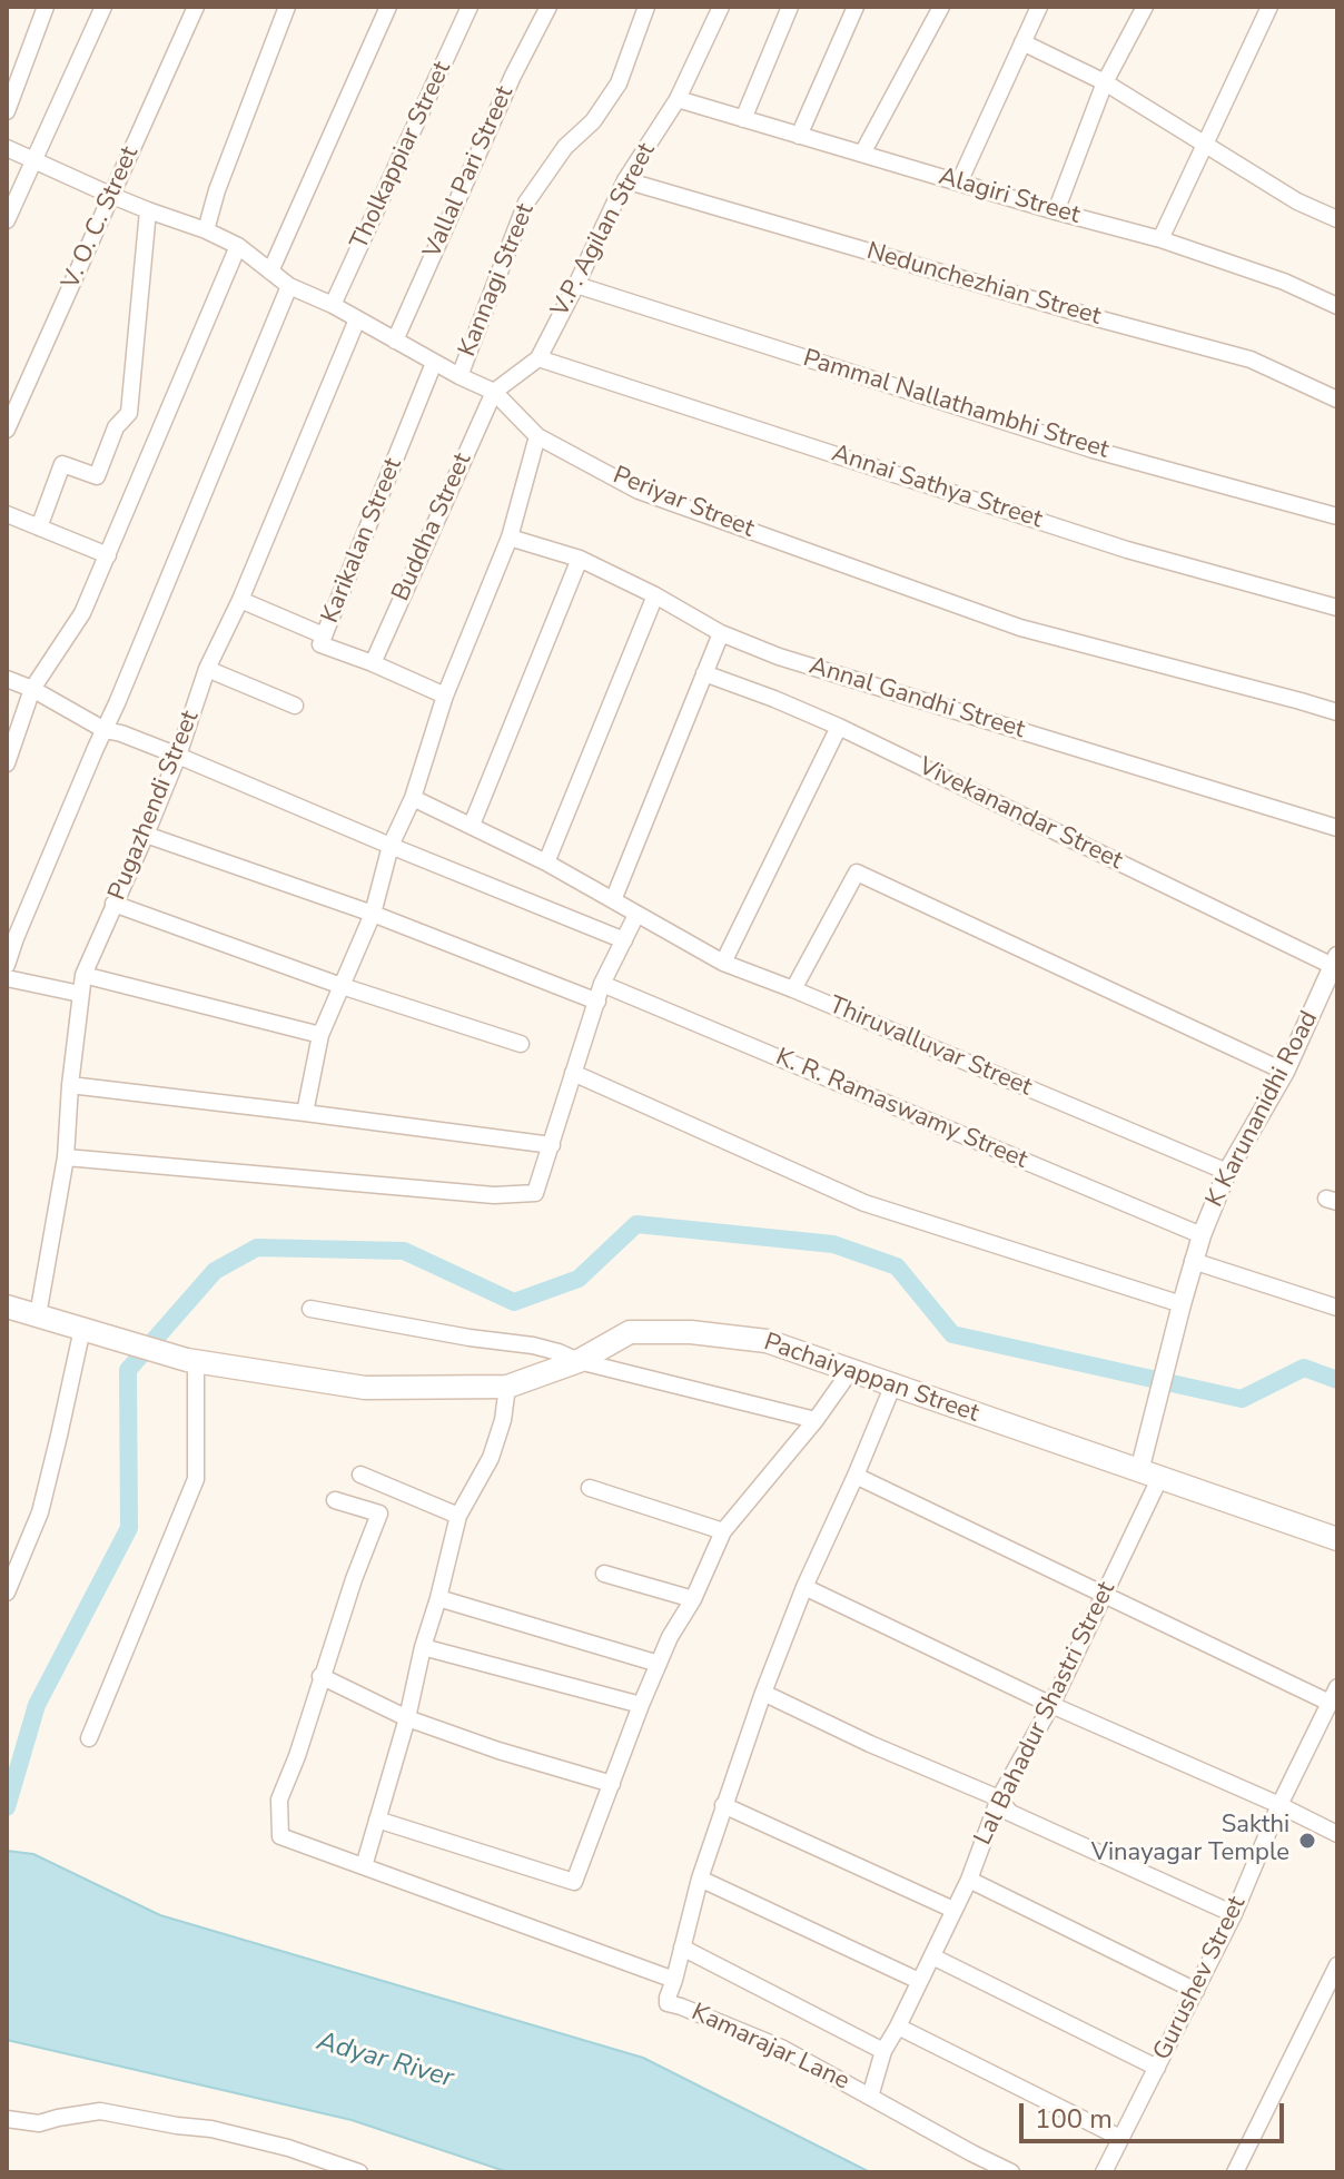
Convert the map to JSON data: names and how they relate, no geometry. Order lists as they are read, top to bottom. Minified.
{"streets":{"main road":["Pachaiyappan Street"],"street":["Tholkappiar Street","Vallal Pari Street","Alagiri Street","V. O. C. Street","V.P. Agilan Street","Kannagi Street","Nedunchezhian Street","Pammal Nallathambhi Street","Annai Sathya Street","Periyar Street","Buddha Street","Karikalan Street","Annal Gandhi Street","Pugazhendi Street","Vivekanandar Street","Thiruvalluvar Street","K. R. Ramaswamy Street","K Karunanidhi Road","Lal Bahadur Shastri Street","Gurushev Street","Kamarajar Lane"]},"crossings":[["Tholkappiar Street","Periyar Street"],["Vallal Pari Street","Periyar Street"],["Alagiri Street","V.P. Agilan Street"],["V. O. C. Street","Periyar Street"],["V.P. Agilan Street","Nedunchezhian Street"],["V.P. Agilan Street","Pammal Nallathambhi Street"],["V.P. Agilan Street","Annai Sathya Street"],["V.P. Agilan Street","Periyar Street"],["V.P. Agilan Street","Buddha Street"],["Kannagi Street","Periyar Street"],["Periyar Street","Buddha Street"],["Periyar Street","Karikalan Street"],["Periyar Street","Pugazhendi Street"],["Buddha Street","Karikalan Street"],["Pugazhendi Street","Pachaiyappan Street"],["Vivekanandar Street","K Karunanidhi Road"],["Thiruvalluvar Street","K Karunanidhi Road"],["K. R. Ramaswamy Street","K Karunanidhi Road"],["K Karunanidhi Road","Pachaiyappan Street"],["K Karunanidhi Road","Lal Bahadur Shastri Street"],["Pachaiyappan Street","Lal Bahadur Shastri Street"],["Lal Bahadur Shastri Street","Kamarajar Lane"]],"water":["Adyar River"],"places":["Sakthi Vinayagar Temple"],"scale_bar":"100 m"}
